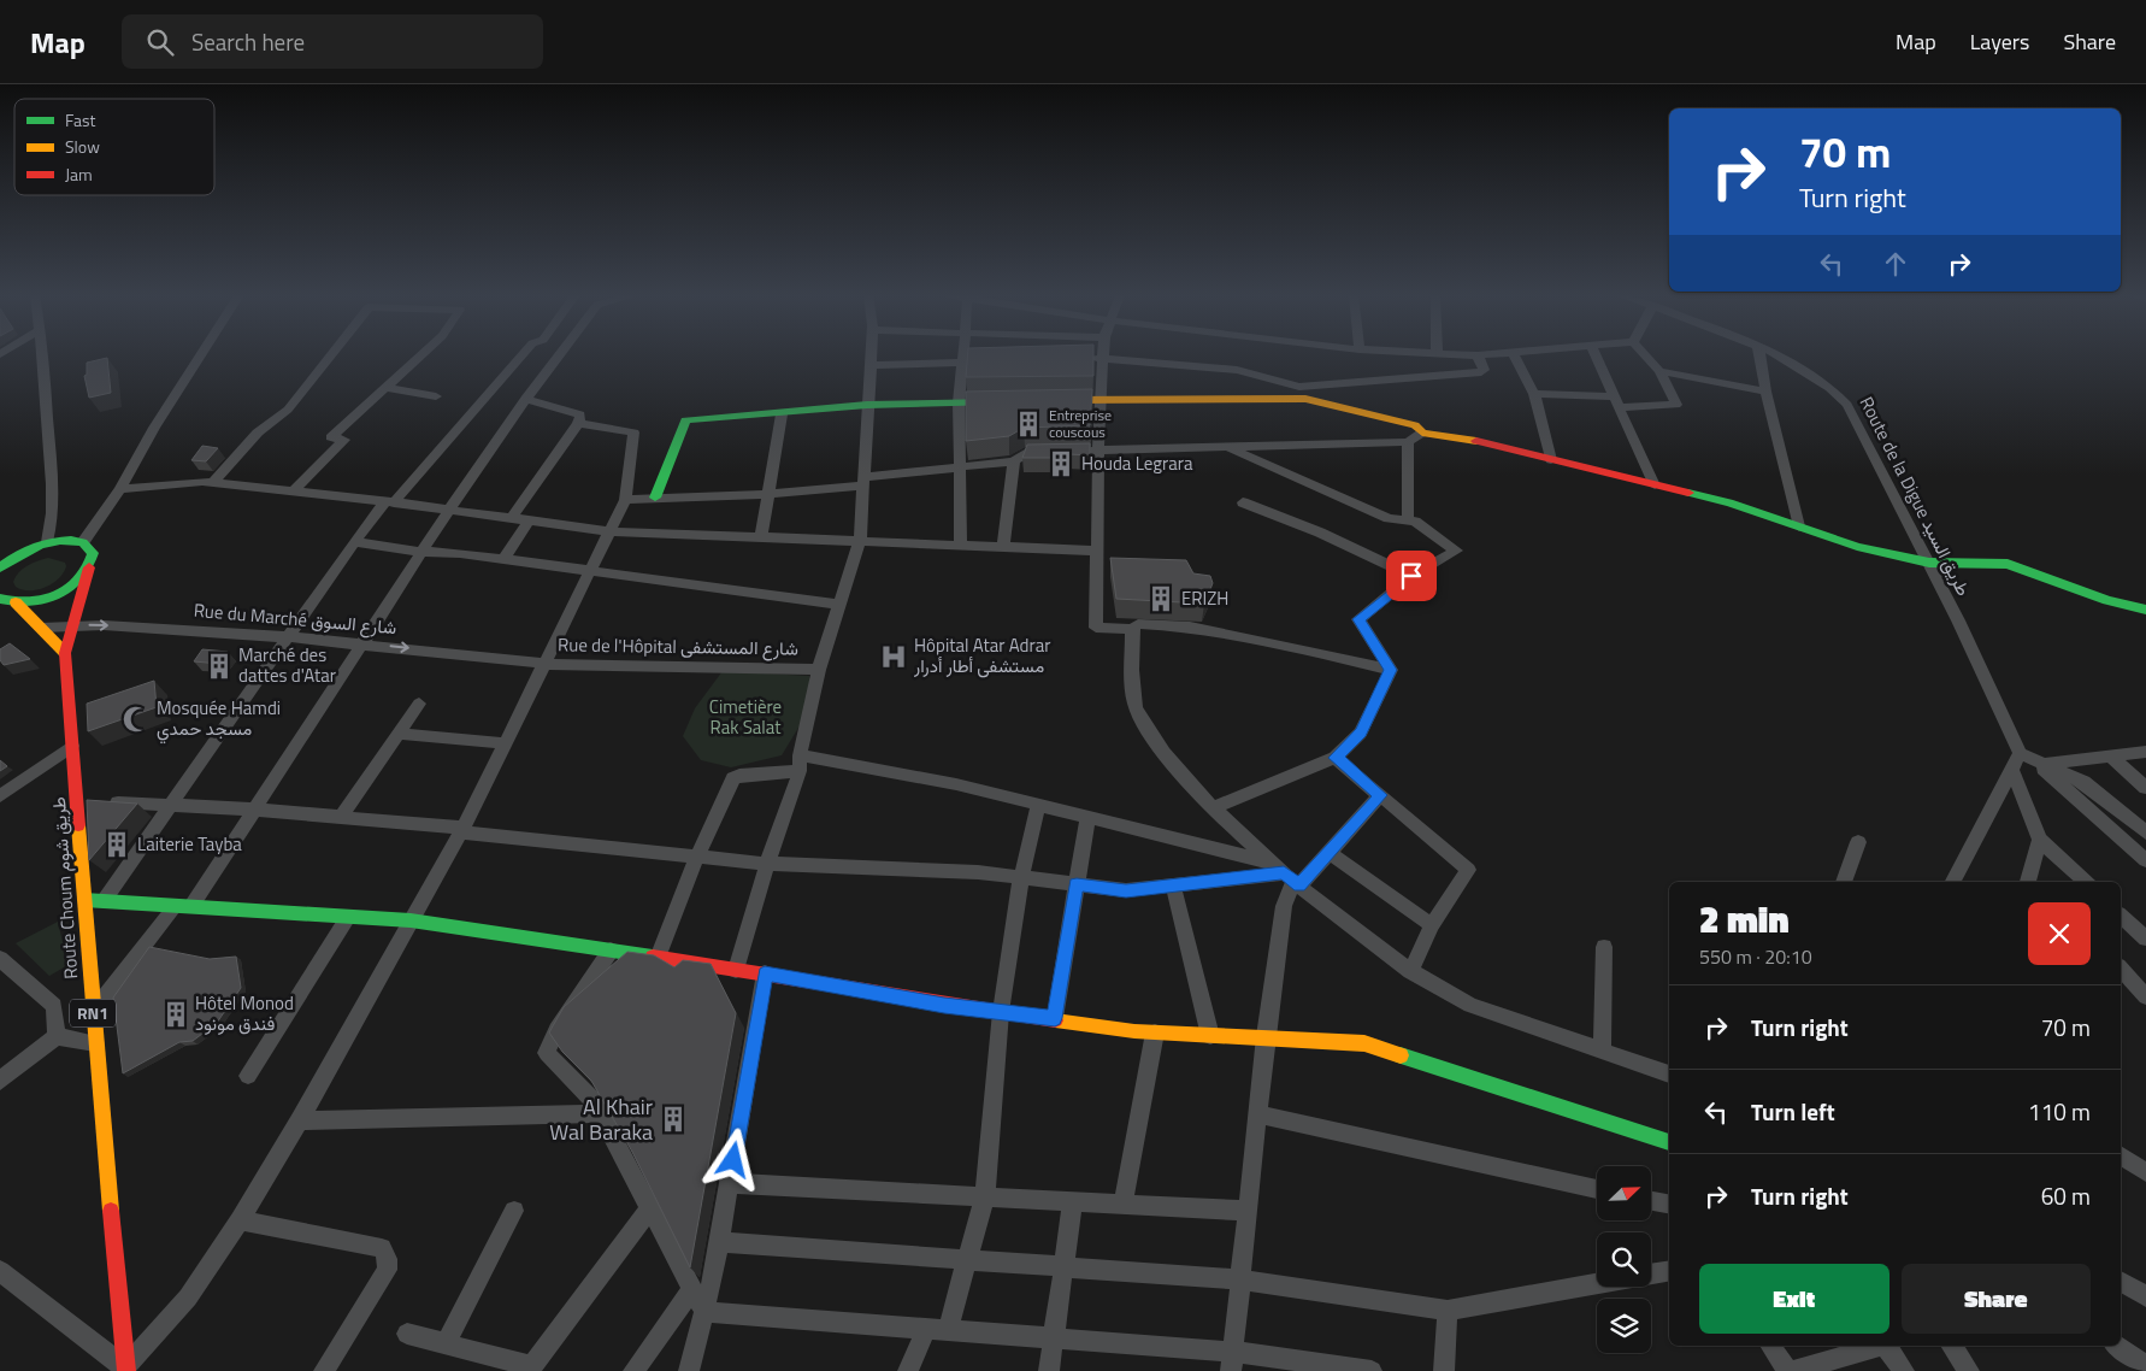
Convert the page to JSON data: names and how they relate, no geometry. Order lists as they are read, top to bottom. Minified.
{"streets":{"main road":["Route Choum طريق شوم","RN1"],"street":["Route de la Digue طريق السيد","Rue du Marché شارع السوق","Rue de l'Hôpital شارع المستشفى"]},"crossings":[["Rue du Marché شارع السوق","Rue de l'Hôpital شارع المستشفى"],["Rue du Marché شارع السوق","Route Choum طريق شوم"]],"parks":["Cimetière Rak Salat"],"places":{"building":["Entreprise couscous","Houda Legrara","ERIZH","Marché des dattes d'Atar","Laiterie Tayba","Hôtel Monod فندق مونود","Al Khair Wal Baraka"],"hospital":["Hôpital Atar Adrar مستشفى أطار أدرار"],"mosque":["Mosquée Hamdi مسجد حمدي"]},"legend":["Fast","Slow","Jam"],"north":"top right","page":{"header":"Map","search":"Search here","nav":["Map","Layers","Share"],"turn":["70 m","Turn right"],"heading":["2 min","550 m · 20:10"],"list":[{"name":"Turn right","value":"70 m"},{"name":"Turn left","value":"110 m"},{"name":"Turn right","value":"60 m"}],"buttons":["Exit","Share"]}}
